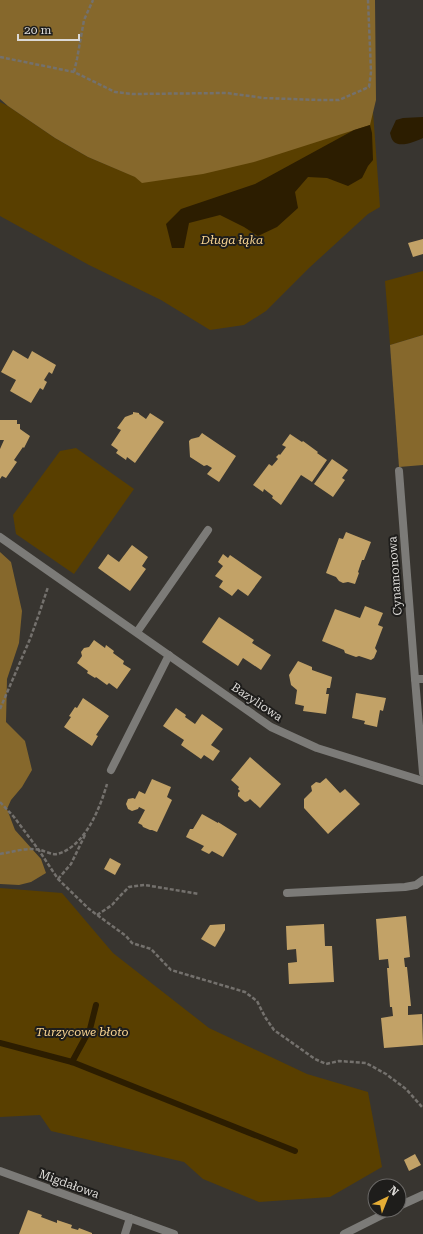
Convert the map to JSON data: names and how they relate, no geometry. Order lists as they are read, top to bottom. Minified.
{"streets":{"street":["Cynamonowa","Bazyliowa","Migdałowa"]},"parks":["Długa łąka","Turzycowe błoto"],"scale_bar":"20 m","north":"top right"}
